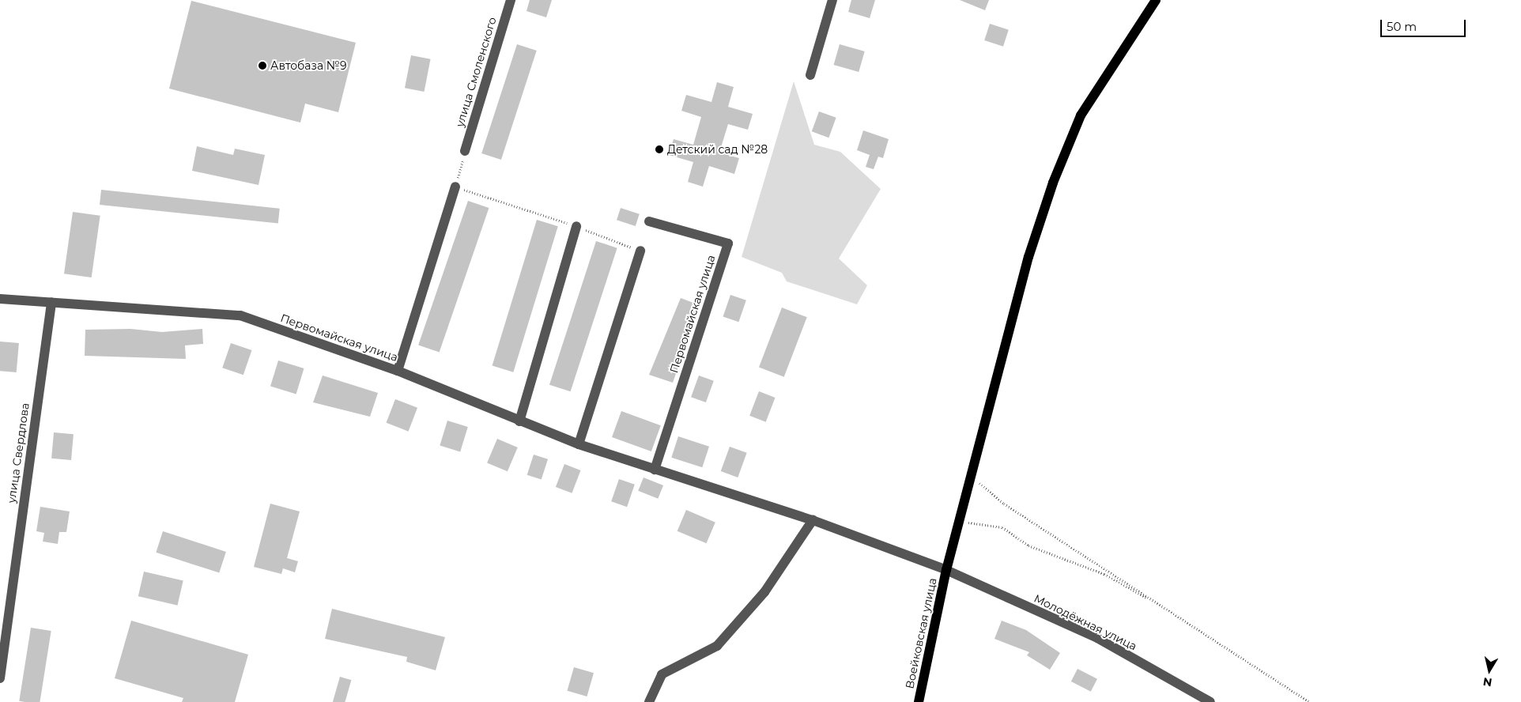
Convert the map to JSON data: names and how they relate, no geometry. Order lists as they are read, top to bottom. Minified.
{"streets":{"main road":["Воейковская улица"],"street":["улица Смоленского","Первомайская улица","улица Свердлова","Молодёжная улица"]},"crossings":[["Первомайская улица","улица Свердлова"],["Первомайская улица","Молодёжная улица"],["Первомайская улица","Воейковская улица"],["Молодёжная улица","Воейковская улица"]],"places":["Автобаза №9","Детский сад №28"],"scale_bar":"50 m","north":"bottom"}
